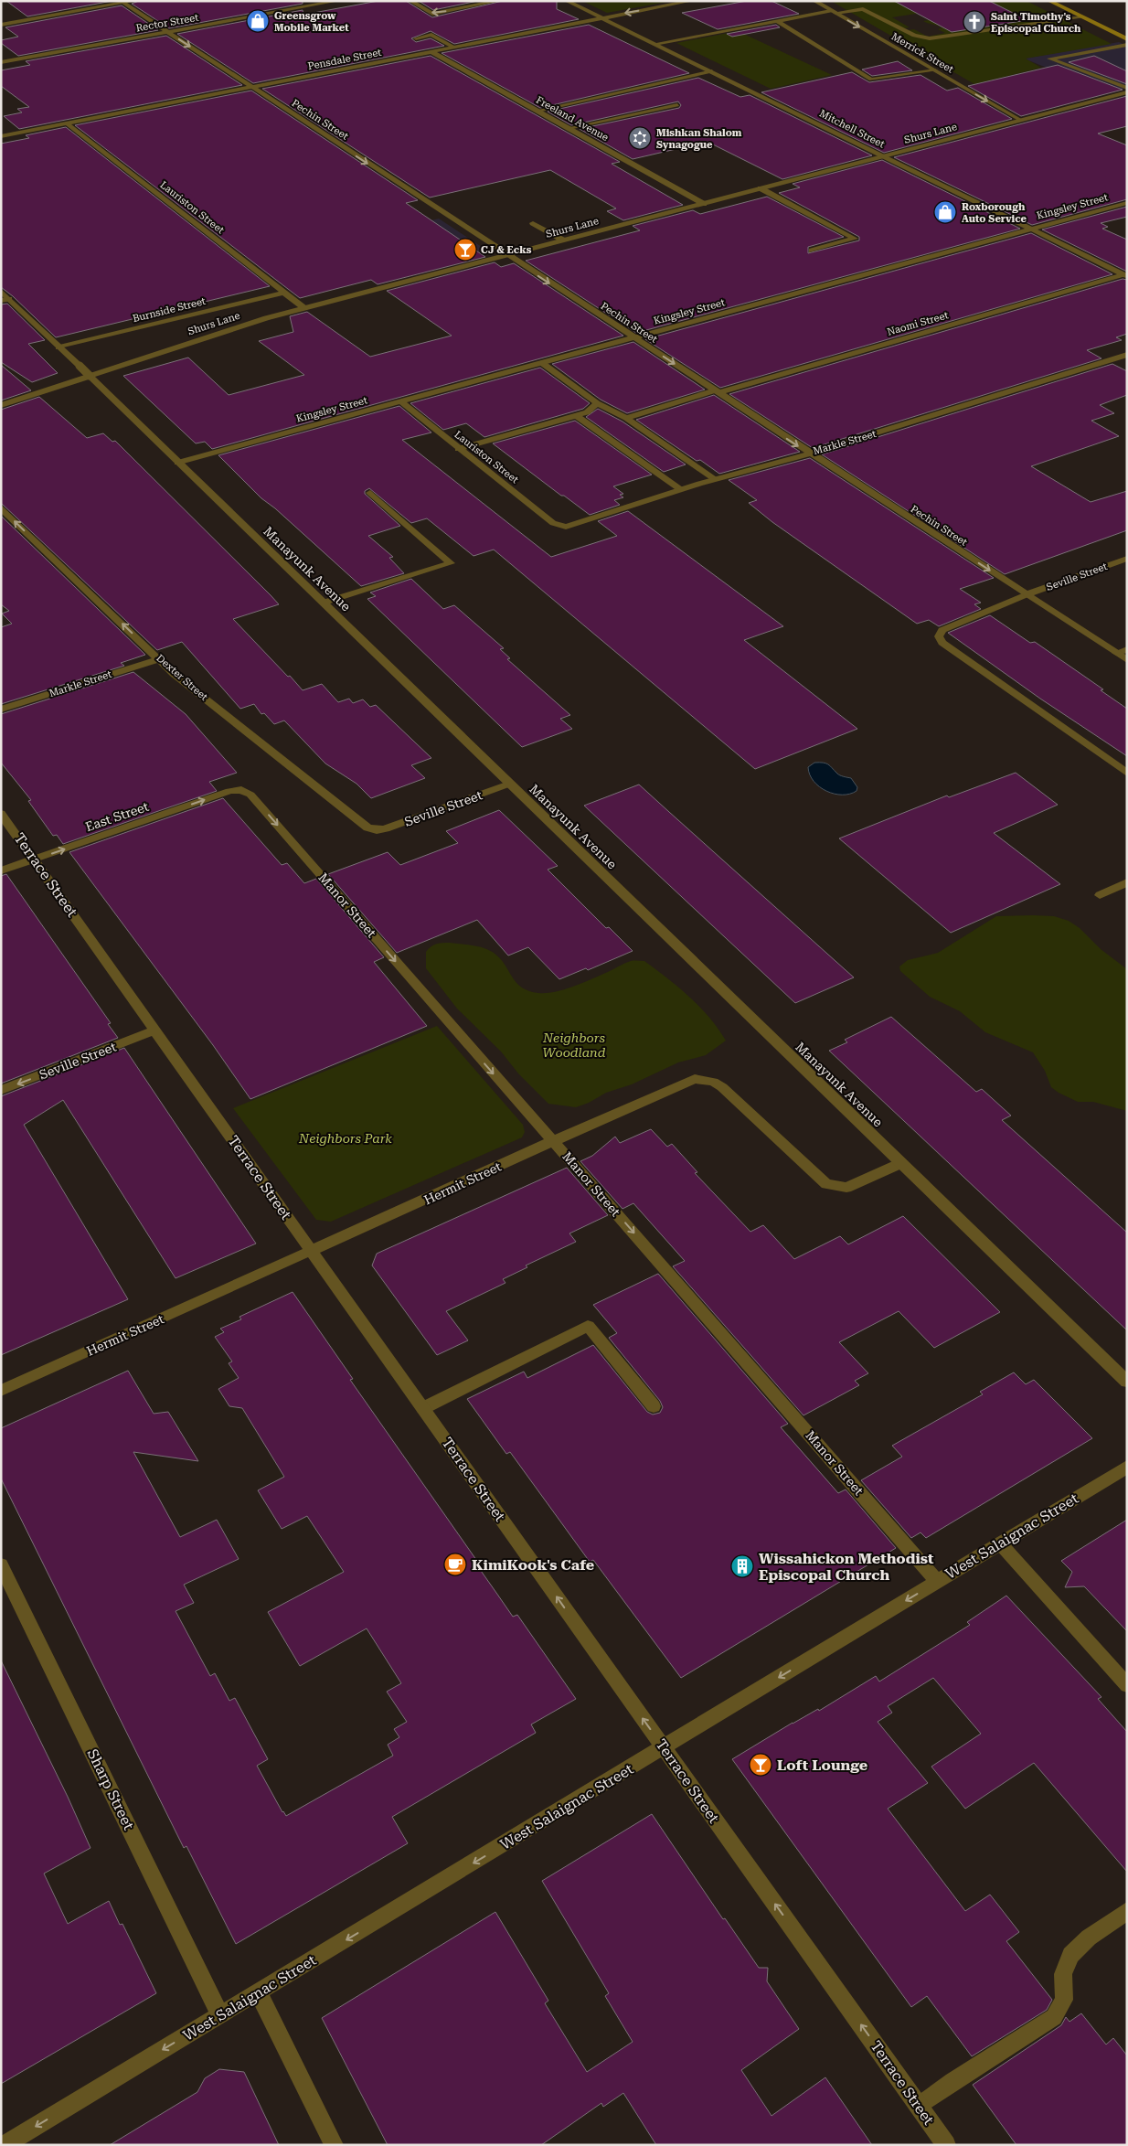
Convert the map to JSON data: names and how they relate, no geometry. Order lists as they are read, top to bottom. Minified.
{"streets":{"street":["Rector Street","Merrick Street","Pensdale Street","Freeland Avenue","Pechin Street","Mitchell Street","Shurs Lane","Kingsley Street","Lauriston Street","Burnside Street","Naomi Street","Markle Street","Manayunk Avenue","Seville Street","Dexter Street","East Street","Terrace Street","Manor Street","Hermit Street","West Salaignac Street","Sharp Street"]},"crossings":[["Rector Street","Pechin Street"],["Merrick Street","Shurs Lane"],["Pensdale Street","Freeland Avenue"],["Pensdale Street","Pechin Street"],["Pensdale Street","Mitchell Street"],["Pensdale Street","Lauriston Street"],["Freeland Avenue","Shurs Lane"],["Pechin Street","Shurs Lane"],["Pechin Street","Kingsley Street"],["Pechin Street","Naomi Street"],["Pechin Street","Markle Street"],["Pechin Street","Seville Street"],["Mitchell Street","Shurs Lane"],["Mitchell Street","Kingsley Street"],["Mitchell Street","Naomi Street"],["Shurs Lane","Lauriston Street"],["Kingsley Street","Lauriston Street"],["Kingsley Street","Manayunk Avenue"],["Lauriston Street","Burnside Street"],["Lauriston Street","Markle Street"],["Burnside Street","Manayunk Avenue"],["Markle Street","Dexter Street"],["Manayunk Avenue","Seville Street"],["Manayunk Avenue","Hermit Street"],["Seville Street","Dexter Street"],["Seville Street","Terrace Street"],["East Street","Terrace Street"],["East Street","Manor Street"],["Terrace Street","Hermit Street"],["Terrace Street","West Salaignac Street"],["Manor Street","Hermit Street"],["Manor Street","West Salaignac Street"],["West Salaignac Street","Sharp Street"]],"one_way":["Dexter Street","East Street","Terrace Street","Manor Street","West Salaignac Street"],"parks":["Neighbors Woodland","Neighbors Park"],"places":{"shop":["Greensgrow Mobile Market","Roxborough Auto Service"],"church":["Saint Timothy's Episcopal Church"],"synagogue":["Mishkan Shalom Synagogue"],"bar":["CJ & Ecks","Loft Lounge"],"cafe":["KimiKook's Cafe"],"building":["Wissahickon Methodist Episcopal Church"]}}
